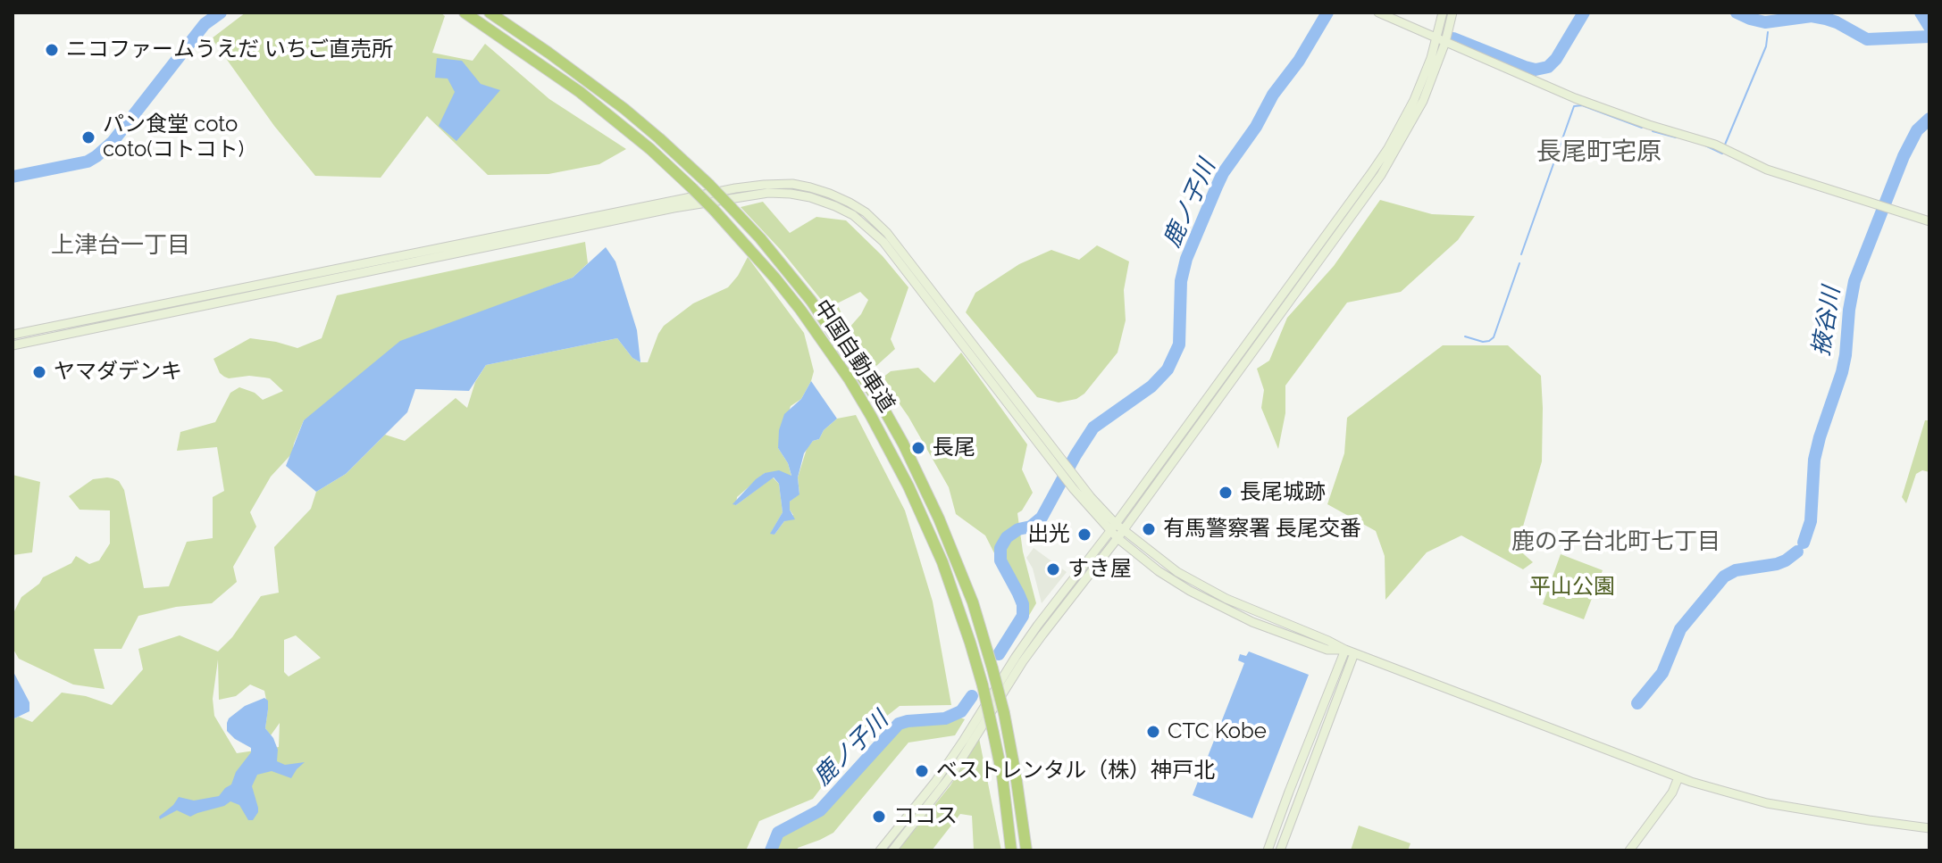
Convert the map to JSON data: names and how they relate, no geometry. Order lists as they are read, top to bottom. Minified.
{"streets":{"highway":["中国自動車道"]},"districts":["長尾町宅原","上津台一丁目","鹿の子台北町七丁目"],"water":["鹿ノ子川","掖谷川"],"parks":["平山公園"],"places":["ニコファームうえだ いちご直売所","パン食堂 coto coto(コトコト)","ヤマダデンキ","長尾","長尾城跡","有馬警察署 長尾交番","出光","すき屋","CTC Kobe","ベストレンタル（株）神戸北","ココス"]}
